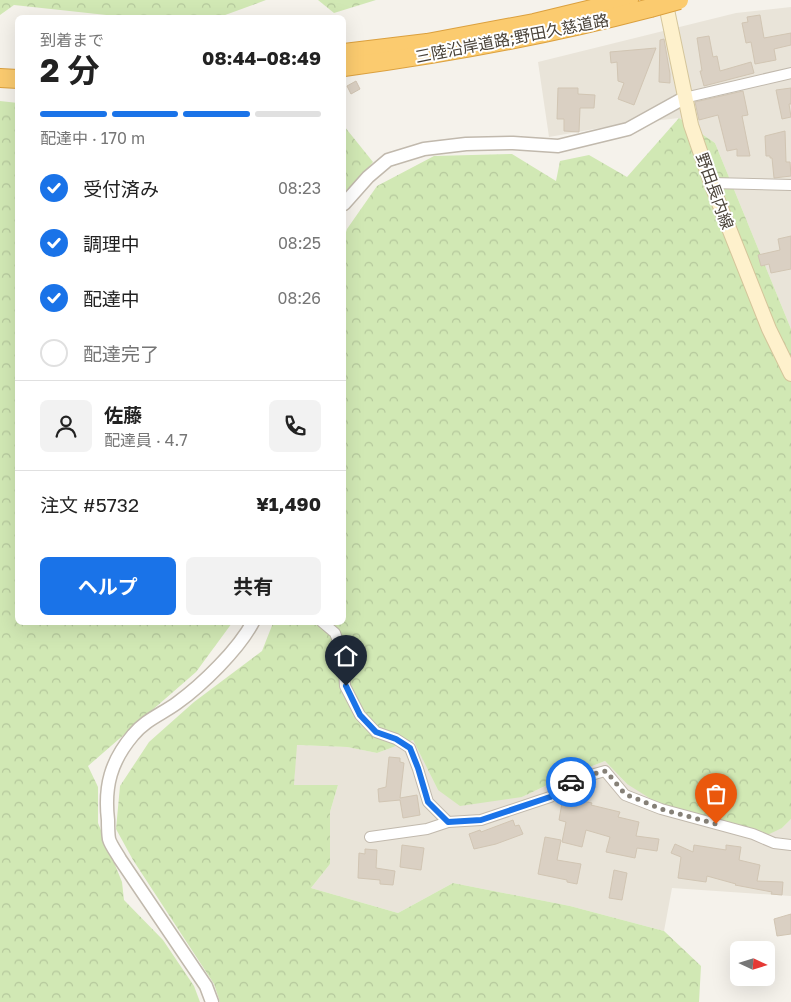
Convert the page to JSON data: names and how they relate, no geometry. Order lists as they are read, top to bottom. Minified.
{"streets":{"highway":["三陸沿岸道路;野田久慈道路"],"main road":["野田長内線"]},"crossings":[["三陸沿岸道路;野田久慈道路","野田長内線"]],"north":"right","page":{"heading":["2 分","到着まで","08:44–08:49"],"panel":["佐藤","配達員 · 4.7","注文 #5732","¥1,490"],"bar":"配達中 · 170 m","list":[["受付済み","08:23"],["調理中","08:25"],["配達中","08:26"],"配達完了"],"buttons":["ヘルプ","共有"]}}
